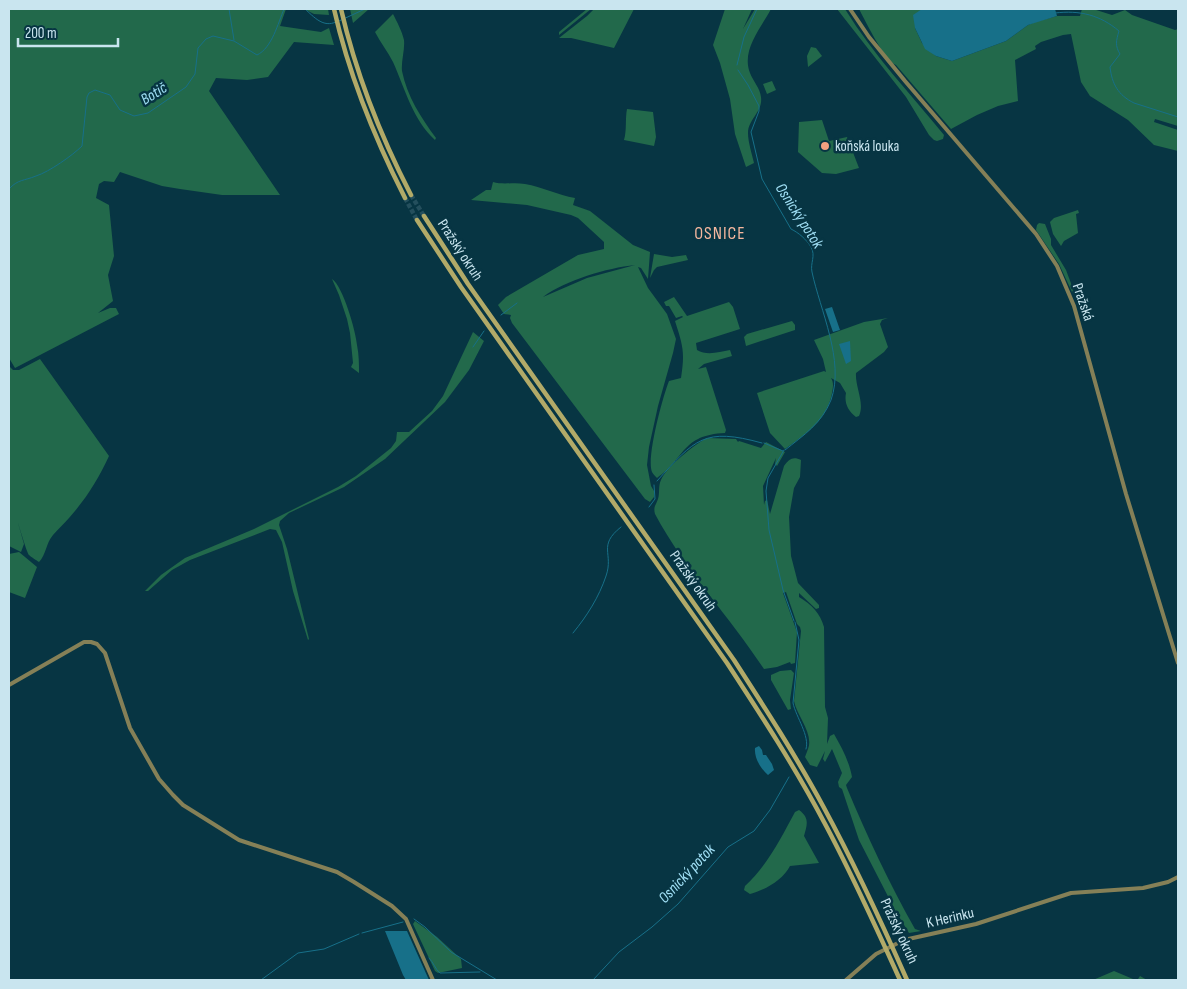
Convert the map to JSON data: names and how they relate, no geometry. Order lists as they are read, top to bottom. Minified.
{"streets":{"highway":["Pražský okruh"],"street":["Pražská","K Herinku"]},"districts":["OSNICE"],"water":["Botič","Osnický potok"],"places":["koňská louka"],"scale_bar":"200 m"}
